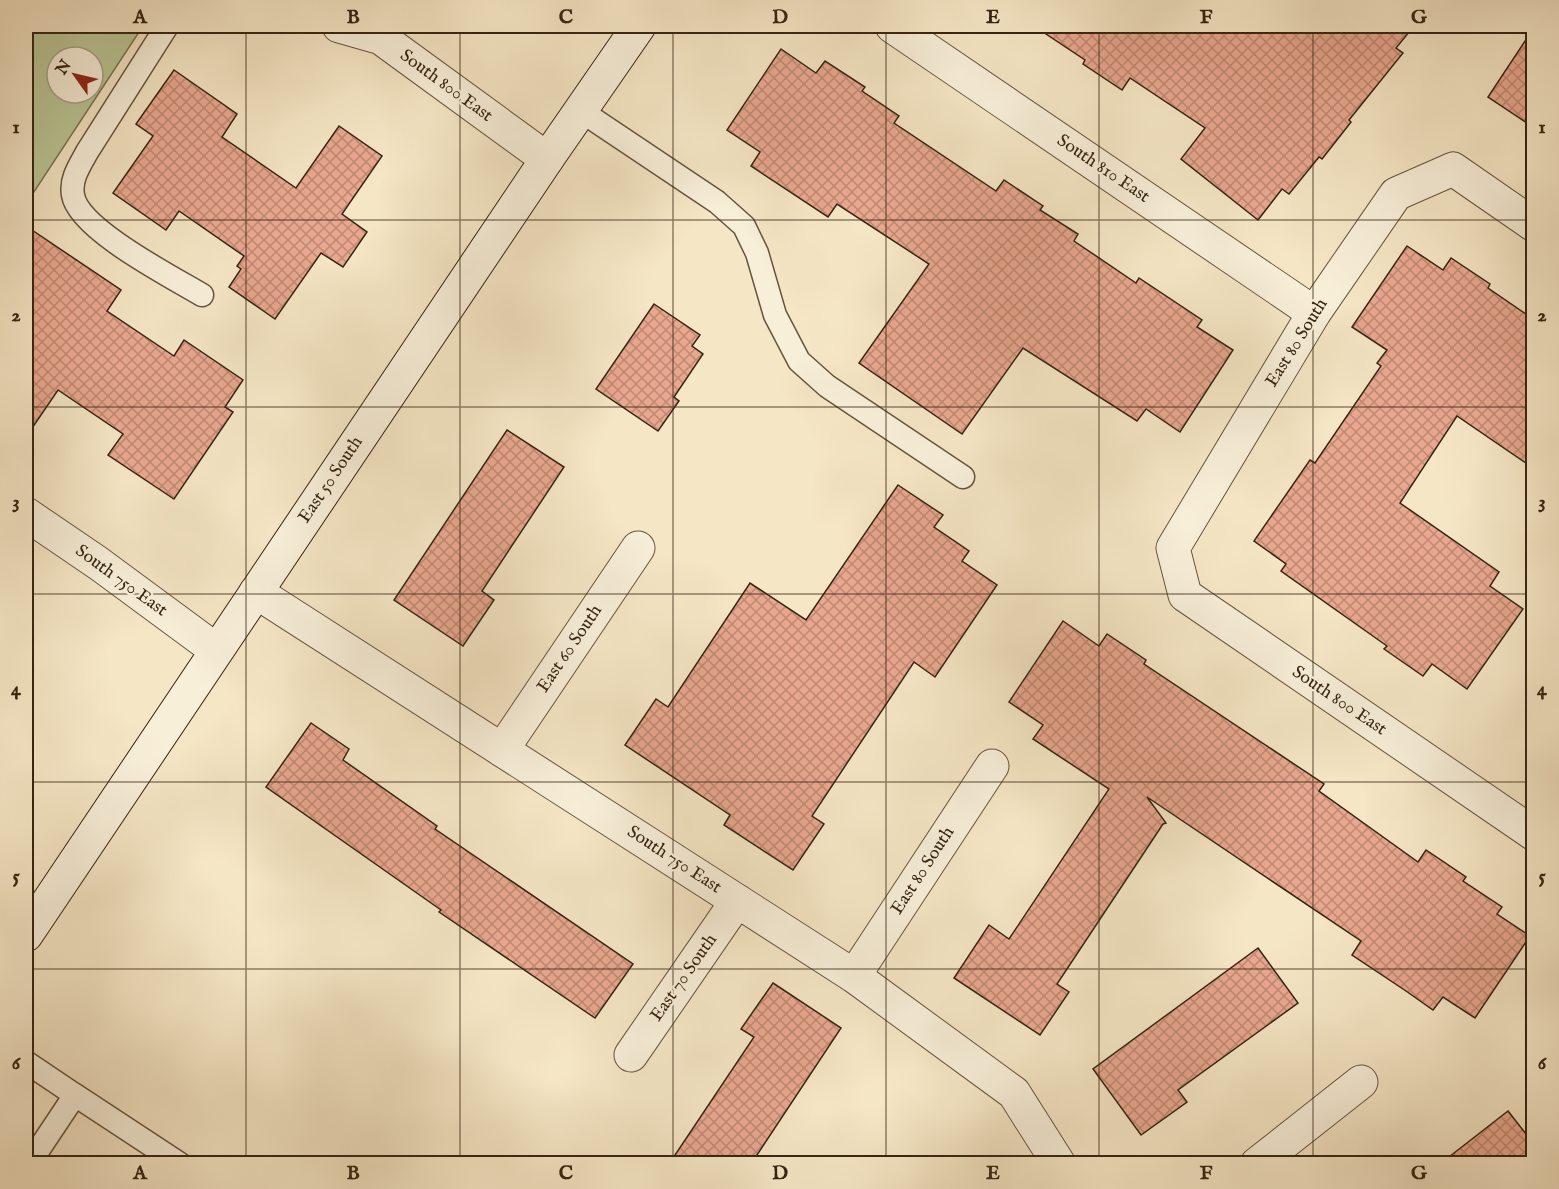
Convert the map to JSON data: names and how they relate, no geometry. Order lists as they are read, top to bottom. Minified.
{"streets":{"street":["South 800 East","South 810 East","East 80 South","East 50 South","South 750 East","East 60 South","East 70 South"]},"crossings":[["South 800 East","East 80 South"],["South 800 East","East 50 South"],["South 810 East","East 80 South"],["East 80 South","South 750 East"],["East 50 South","South 750 East"],["South 750 East","East 60 South"],["South 750 East","East 70 South"]],"north":"top left","grid":{"columns":["A","B","C","D","E","F","G"],"rows":["1","2","3","4","5","6"]}}
